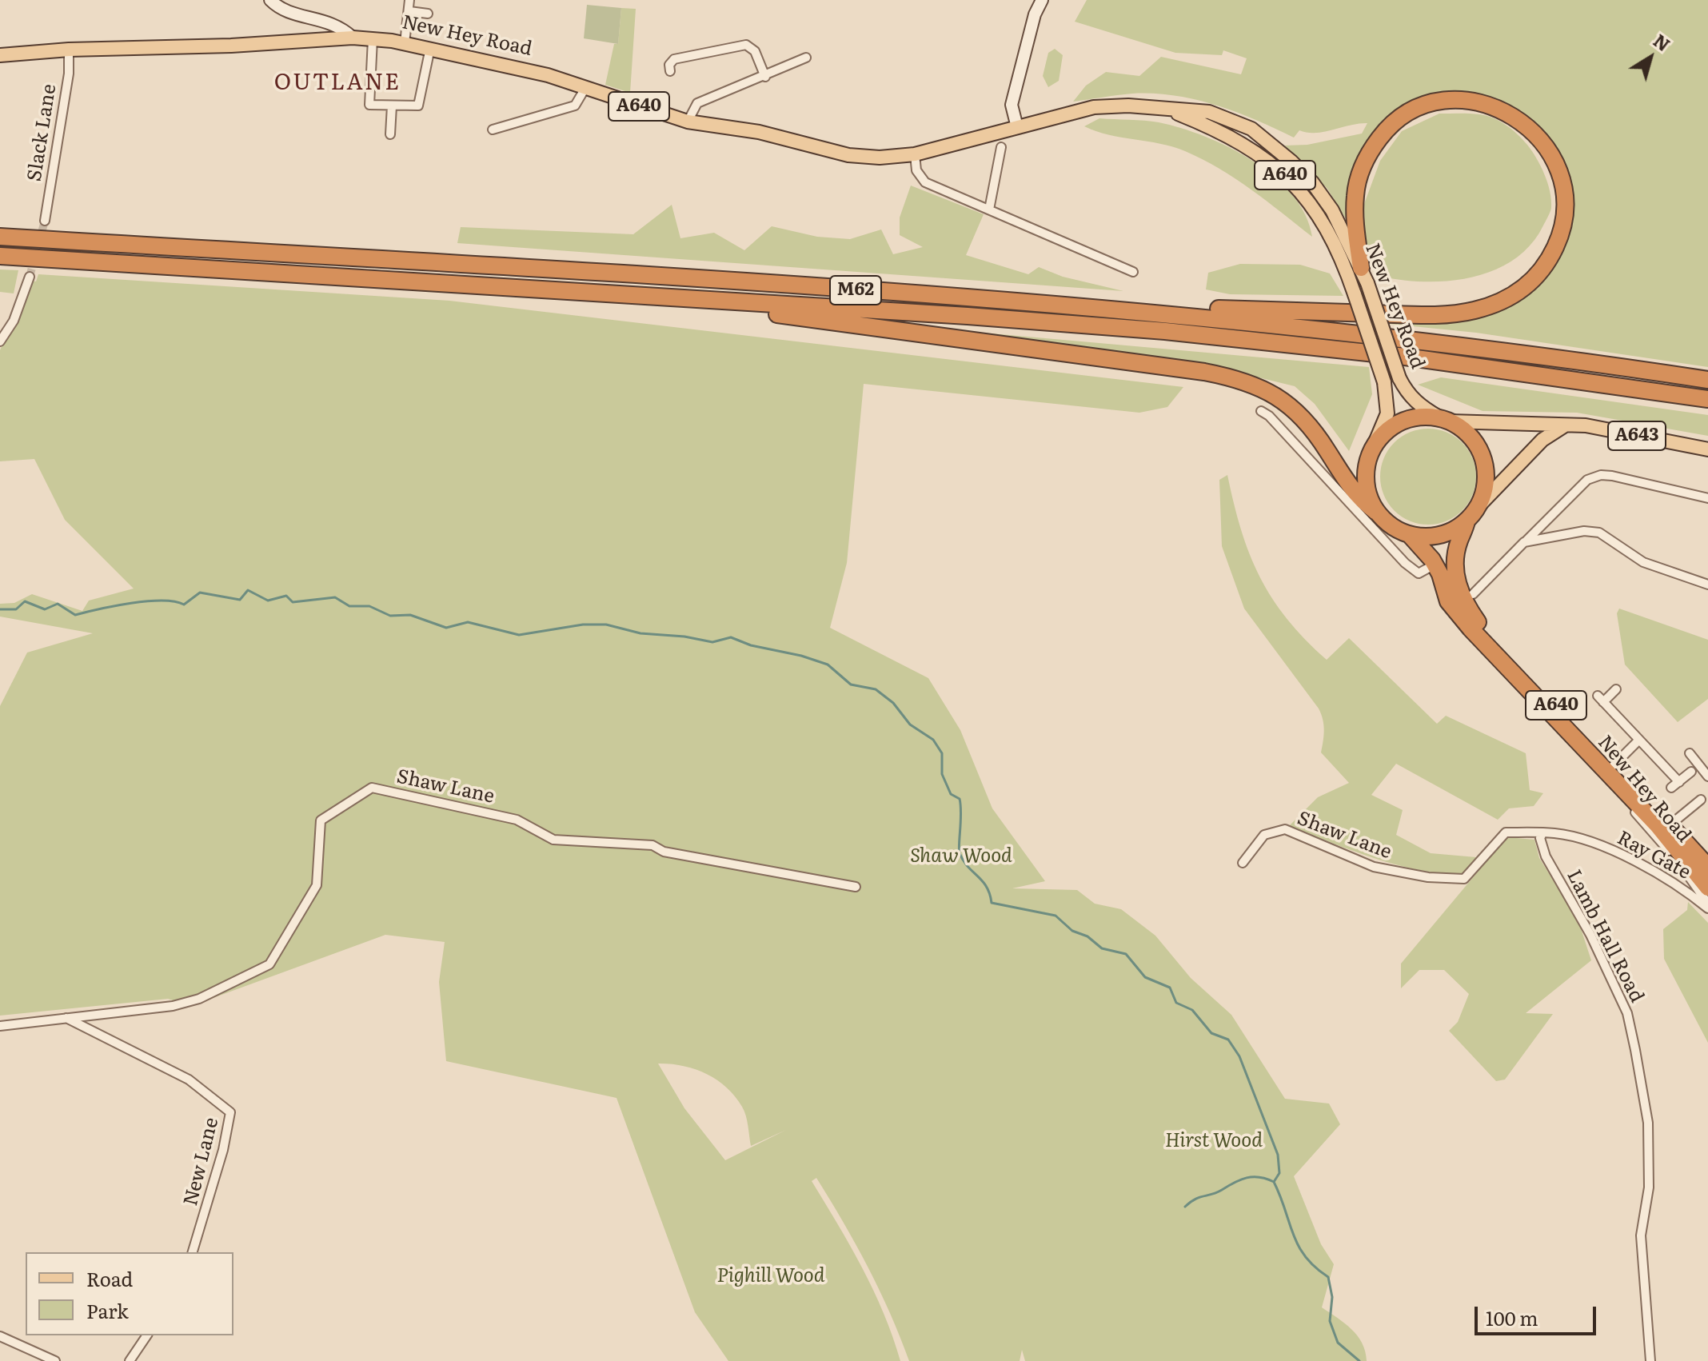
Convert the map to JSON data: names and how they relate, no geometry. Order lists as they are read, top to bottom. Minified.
{"streets":{"highway":["New Hey Road","A640","M62"],"main road":["A643"],"street":["Slack Lane","Shaw Lane","Ray Gate","Lamb Hall Road","New Lane"]},"crossings":[["New Hey Road","A640"],["New Hey Road","Slack Lane"],["New Hey Road","A643"],["A640","A643"],["Shaw Lane","Ray Gate"],["Shaw Lane","Lamb Hall Road"],["Shaw Lane","New Lane"],["Ray Gate","Lamb Hall Road"]],"districts":["OUTLANE"],"parks":["Shaw Wood","Hirst Wood","Pighill Wood"],"legend":["Road","Park"],"scale_bar":"100 m","north":"top right"}
